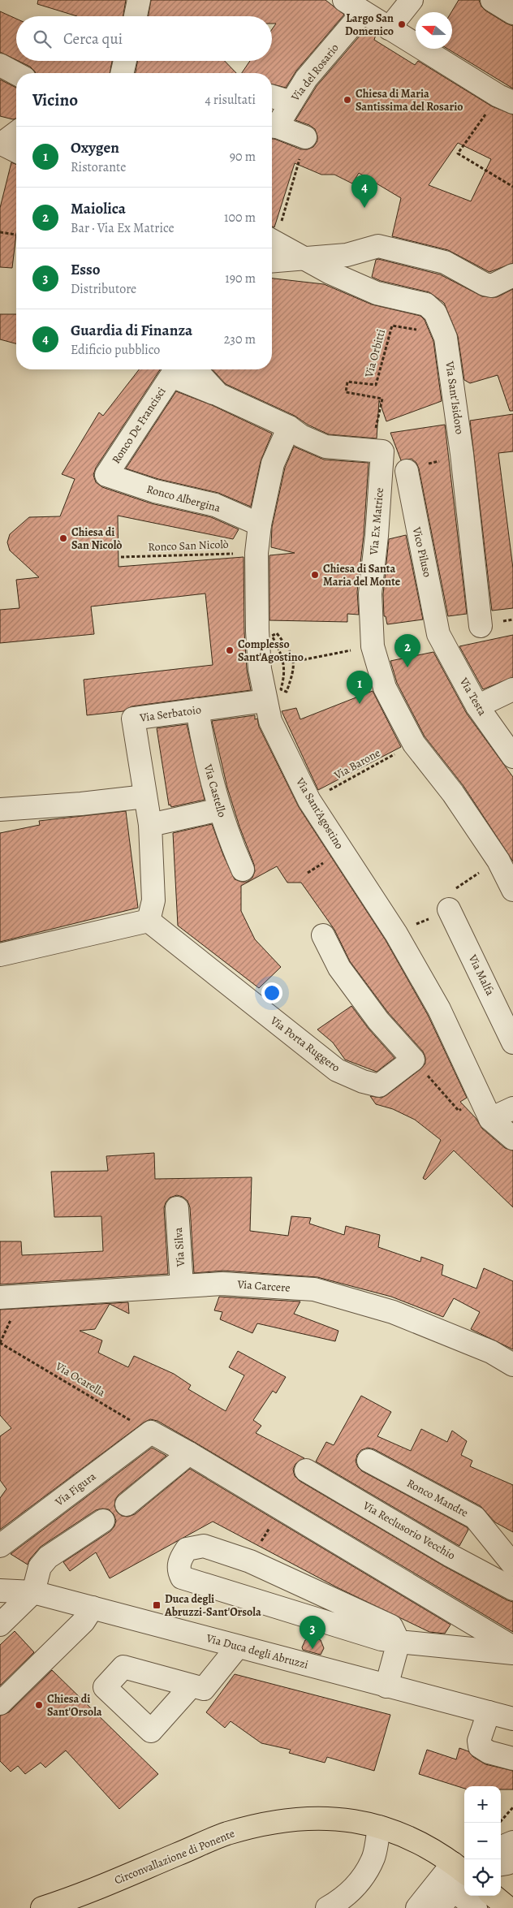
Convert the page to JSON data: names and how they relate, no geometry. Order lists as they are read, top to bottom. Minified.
{"streets":{"main road":["Circonvallazione di Ponente"],"street":["Via del Rosario","Via Sant'Isidoro","Ronco De Francisci","Ronco Albergina","Via Ex Matrice","Vico Piluso","Via Testa","Via Serbatoio","Via Castello","Via Sant'Agostino","Via Malfa","Via Porta Ruggero","Via Silva","Via Carcere","Via Figura","Ronco Mandre","Via Reclusorio Vecchio","Via Duca degli Abruzzi"],"path":["Via Orbitti","Ronco San Nicolò","Via Barone","Via Ocarella"]},"crossings":[["Via Orbitti","Via Sant'Isidoro"],["Via Orbitti","Via Ex Matrice"],["Ronco De Francisci","Ronco Albergina"],["Ronco Albergina","Via Sant'Agostino"],["Via Ex Matrice","Via Barone"],["Ronco San Nicolò","Via Sant'Agostino"],["Vico Piluso","Via Testa"],["Via Serbatoio","Via Castello"],["Via Serbatoio","Via Sant'Agostino"],["Via Serbatoio","Via Porta Ruggero"],["Via Barone","Via Sant'Agostino"],["Via Silva","Via Carcere"],["Via Ocarella","Via Figura"]],"places":{"other":["Largo San Domenico","Chiesa di Maria Santissima del Rosario","Chiesa di San Nicolò","Chiesa di Santa Maria del Monte","Complesso Sant'Agostino","Chiesa di Sant'Orsola"],"transit":["Duca degli Abruzzi-Sant'Orsola"]},"north":"left","page":{"search":"Cerca qui","heading":["Vicino","4 risultati"],"list":[{"mark":"1","name":"Oxygen","note":"Ristorante","value":"90 m"},{"mark":"2","name":"Maiolica","note":"Bar · Via Ex Matrice","value":"100 m"},{"mark":"3","name":"Esso","note":"Distributore","value":"190 m"},{"mark":"4","name":"Guardia di Finanza","note":"Edificio pubblico","value":"230 m"}],"pins":["4","2","1","3"],"map_buttons":["+","−"]}}
